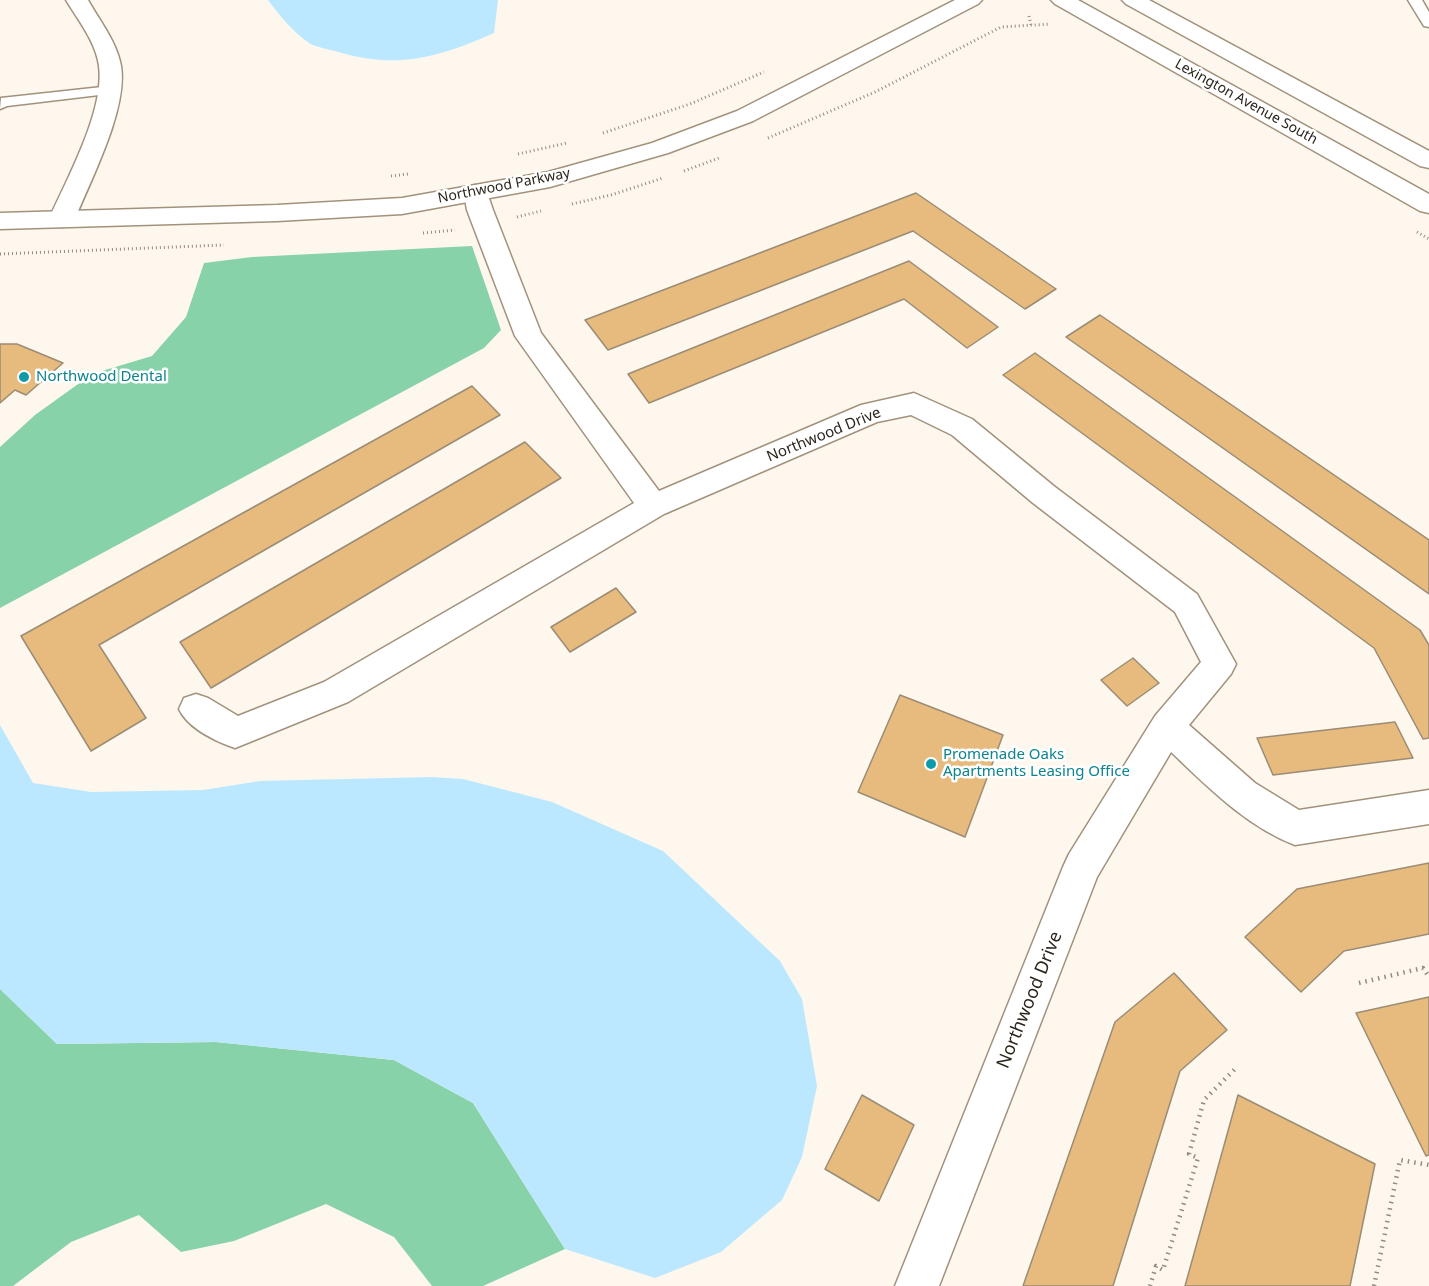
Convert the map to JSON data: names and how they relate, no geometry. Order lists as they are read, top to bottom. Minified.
{"streets":{"street":["Lexington Avenue South","Northwood Parkway","Northwood Drive"]},"places":["Northwood Dental","Promenade Oaks Apartments Leasing Office"]}
